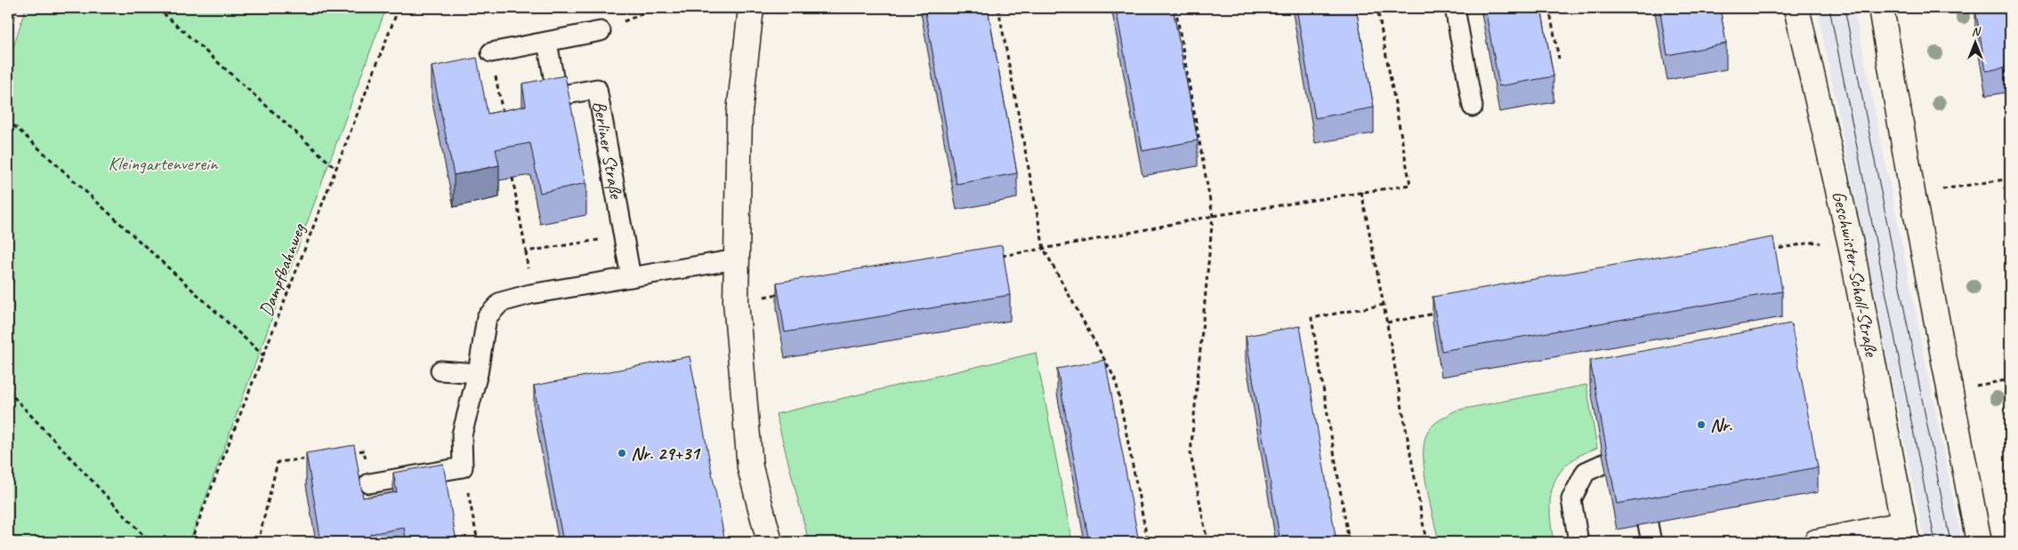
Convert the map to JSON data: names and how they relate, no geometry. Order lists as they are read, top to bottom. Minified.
{"streets":{"main road":["Geschwister-Scholl-Straße"],"lane":["Berliner Straße"],"path":["Dampfbahnweg"]},"parks":["Kleingartenverein"],"places":["Nr.","Nr. 29+31"],"north":"top"}
